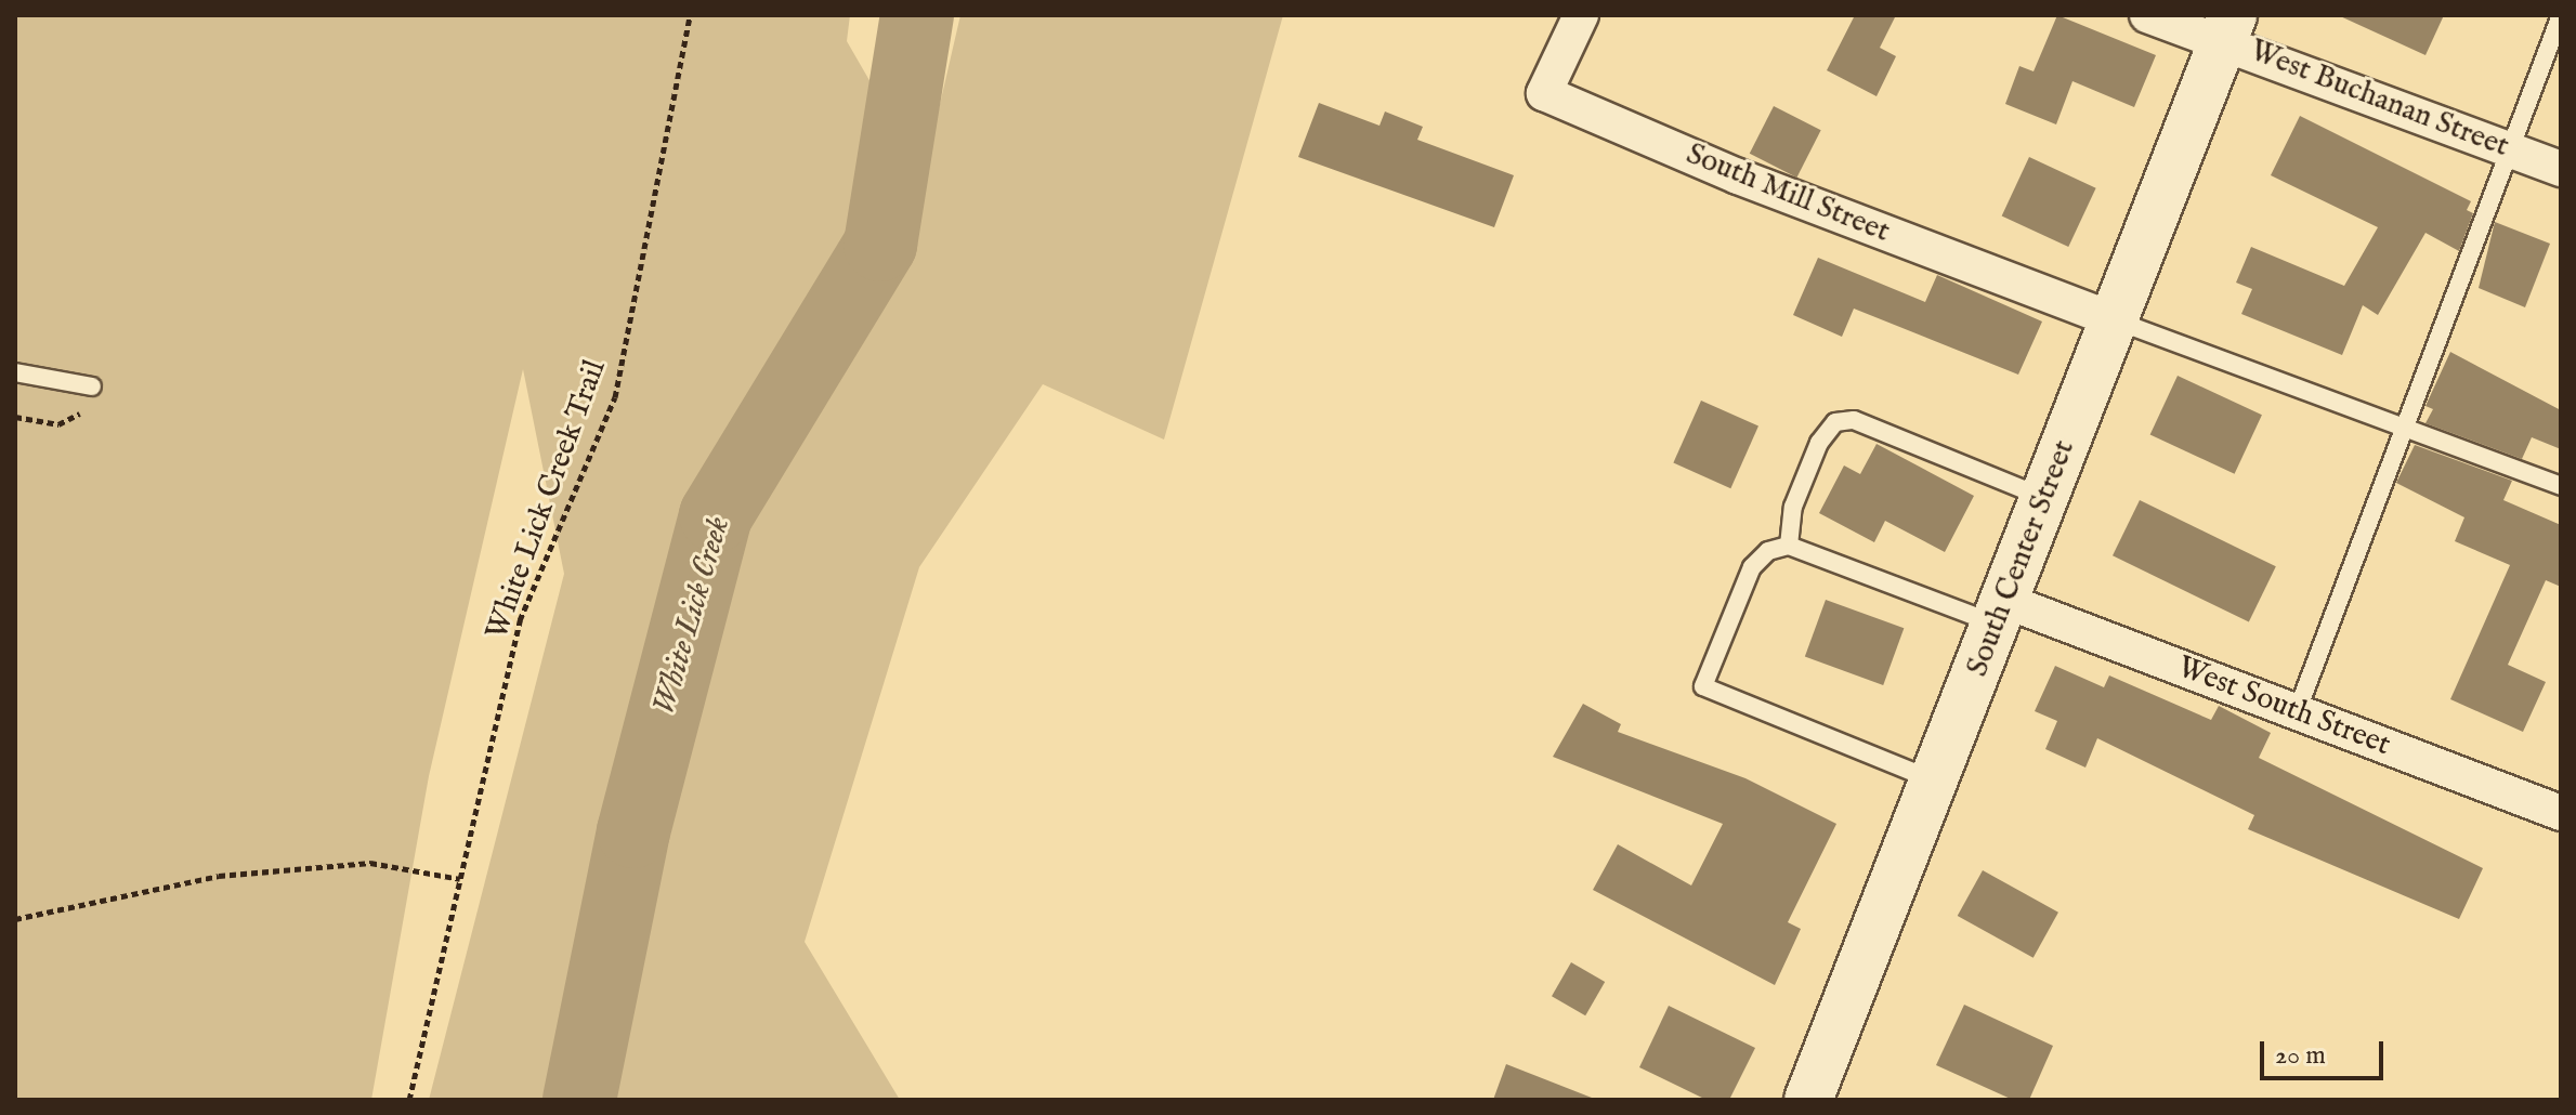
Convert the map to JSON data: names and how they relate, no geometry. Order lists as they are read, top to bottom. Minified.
{"streets":{"main road":["South Center Street"],"street":["West Buchanan Street","South Mill Street","West South Street"],"path":["White Lick Creek Trail"]},"crossings":[["West Buchanan Street","South Center Street"],["South Mill Street","South Center Street"],["South Center Street","West South Street"]],"water":["White Lick Creek"],"scale_bar":"20 m"}
